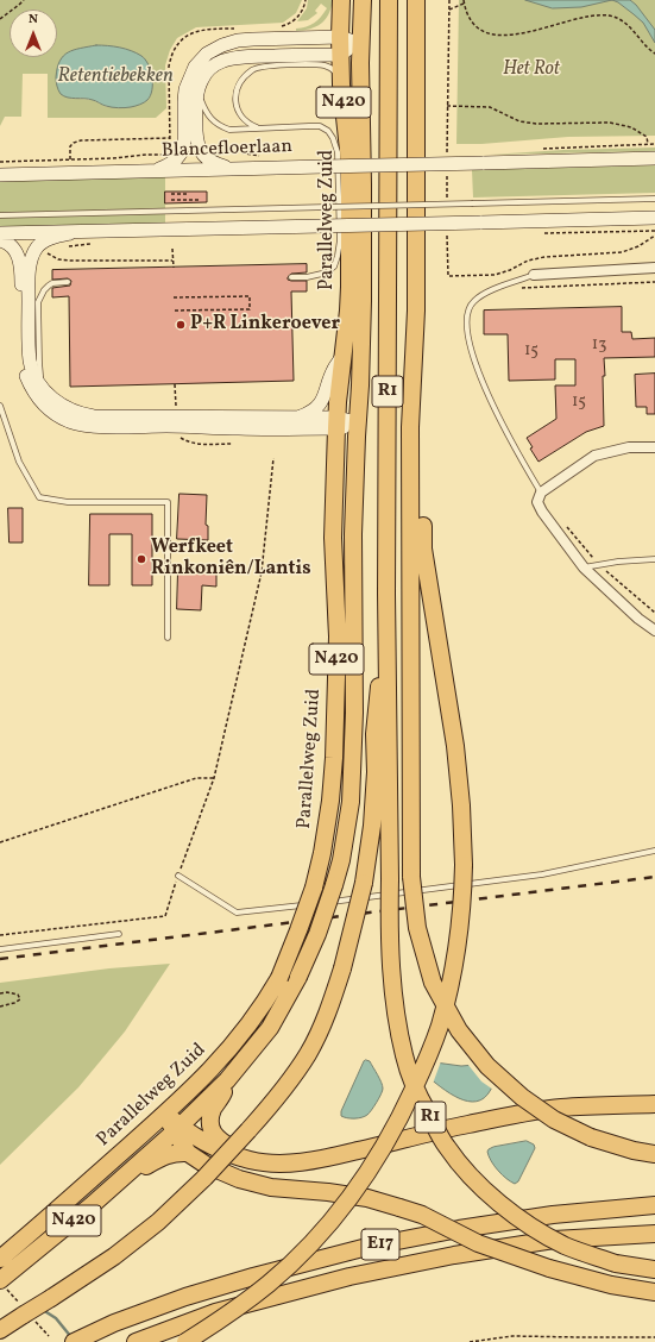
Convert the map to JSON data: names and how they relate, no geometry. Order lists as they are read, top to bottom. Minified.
{"streets":{"highway":["N420","Parallelweg Zuid","R1","E17"],"main road":["Blancefloerlaan"]},"crossings":[["N420","Parallelweg Zuid"]],"water":["Retentiebekken"],"parks":["Het Rot"],"places":["P+R Linkeroever","Werfkeet Rinkoniên/Lantis"],"house_numbers":["13","15","15"],"north":"top"}
